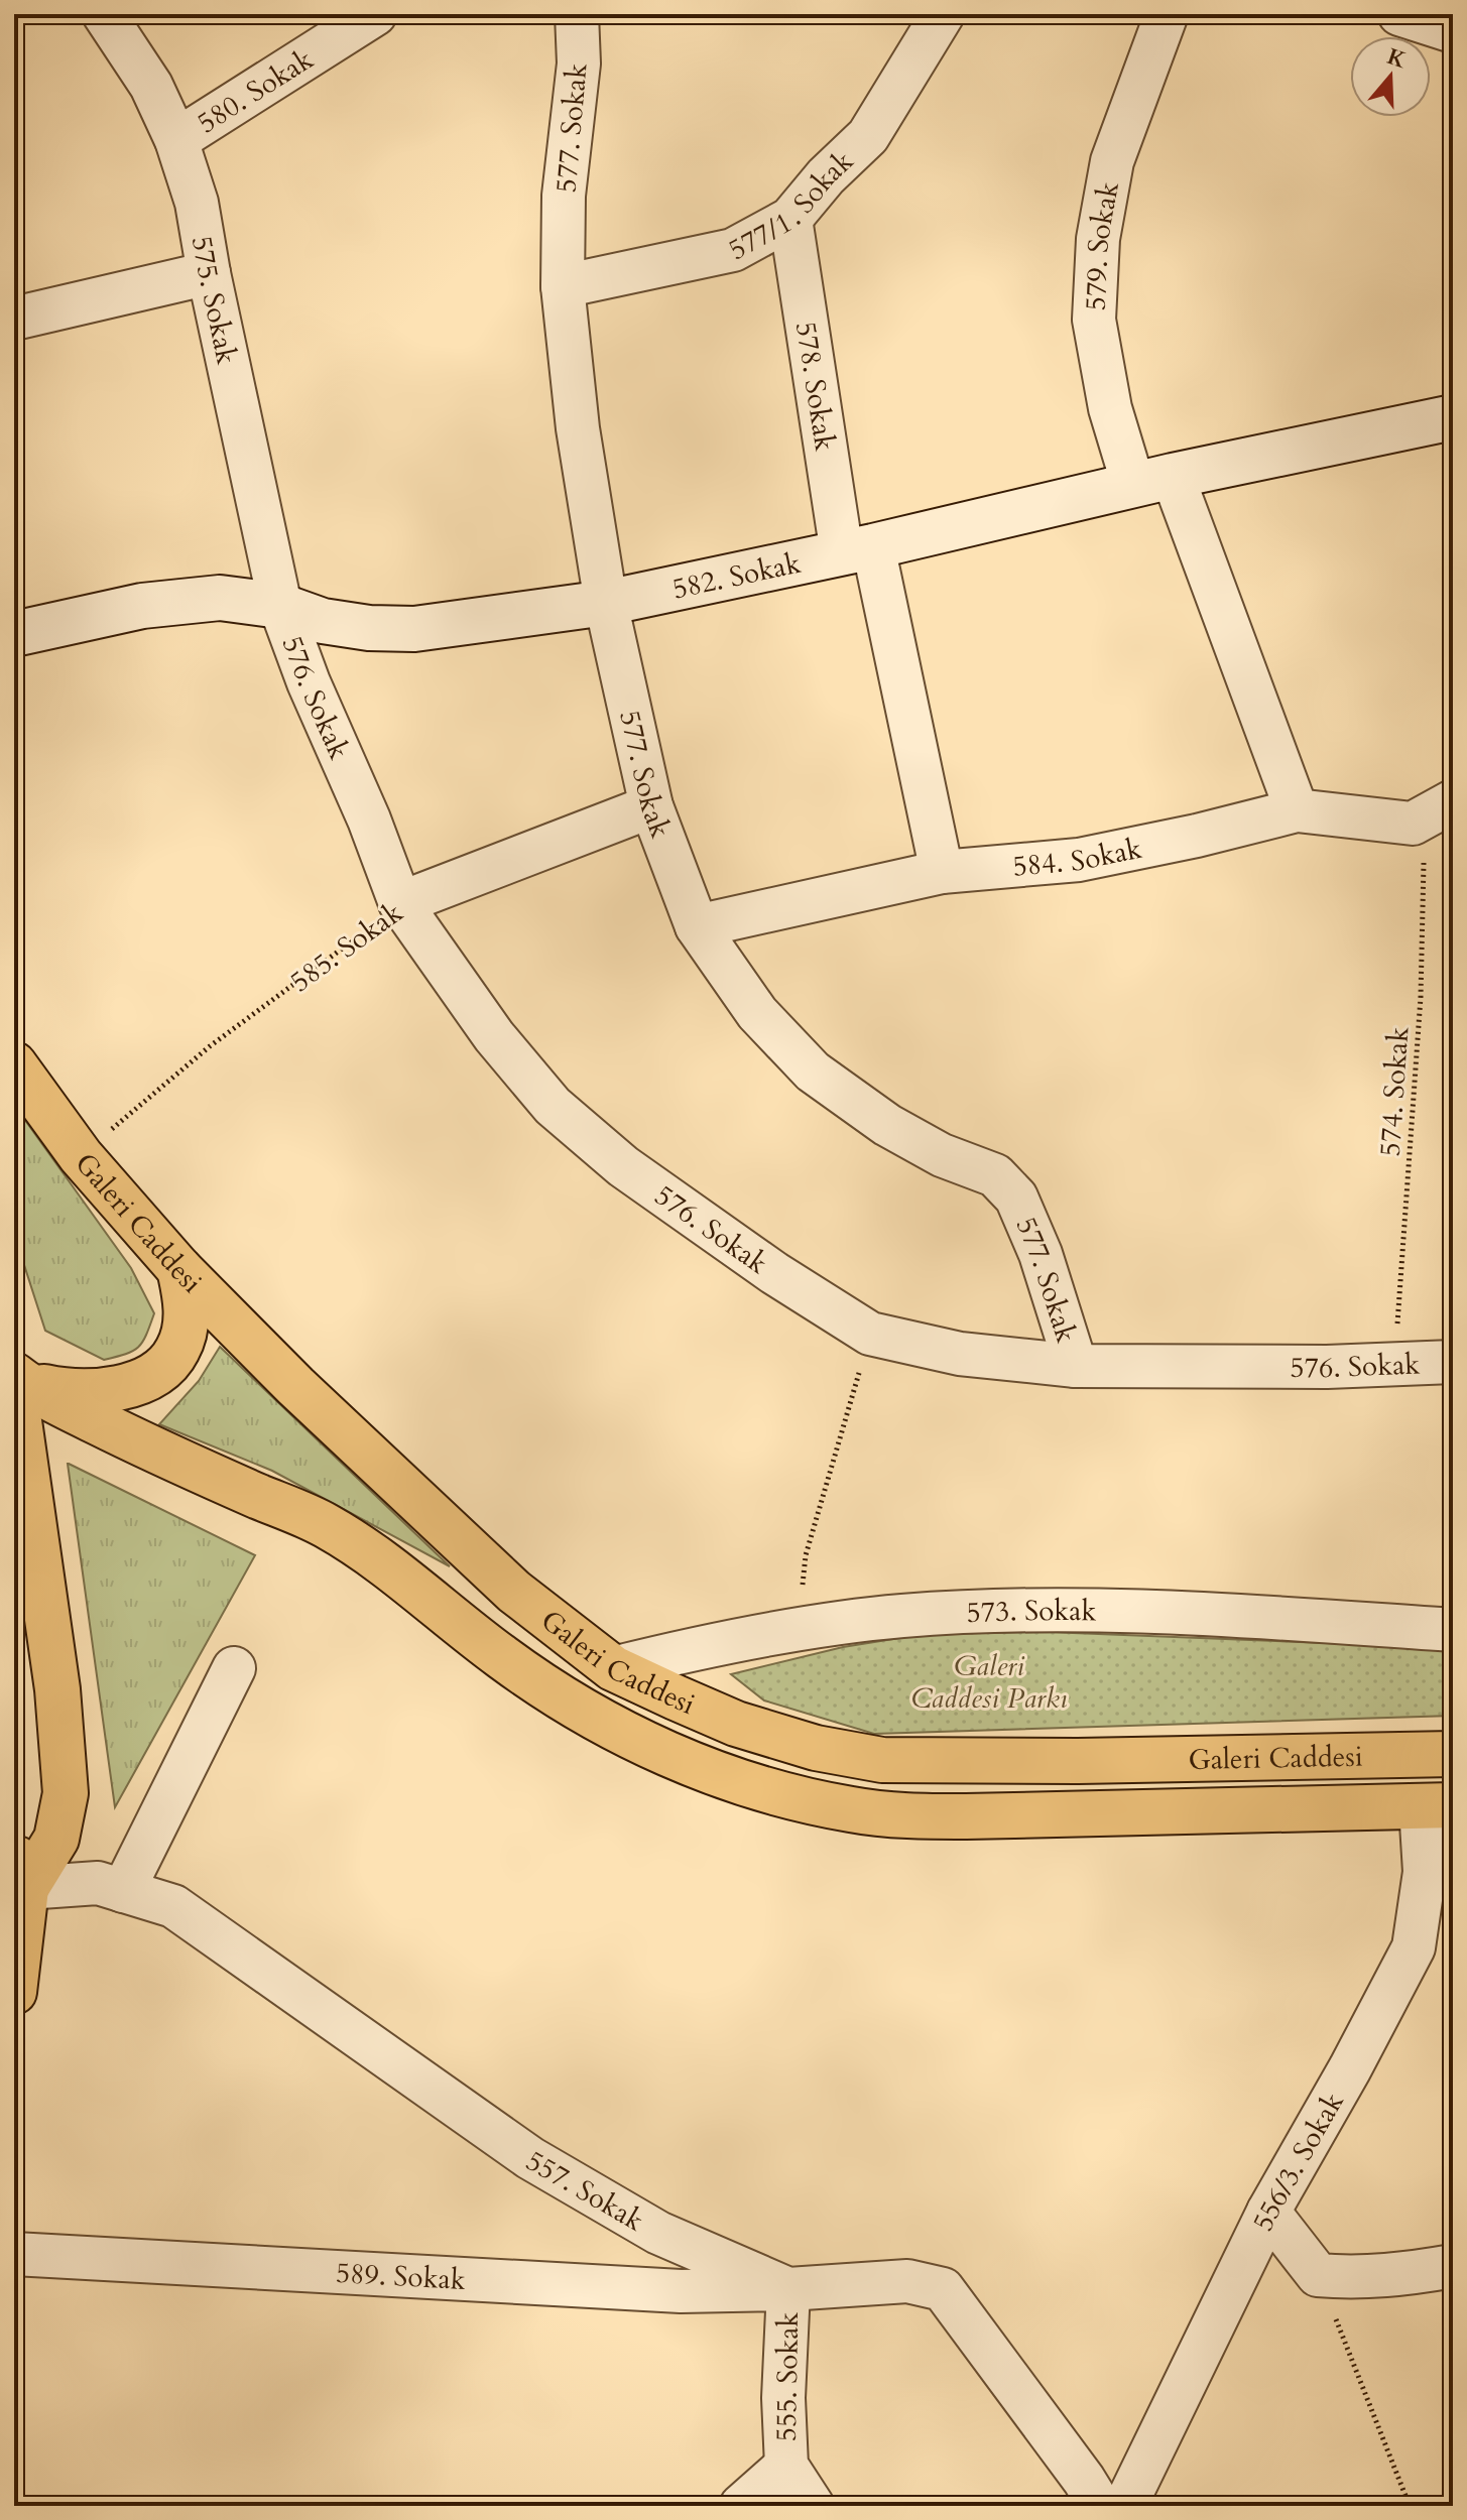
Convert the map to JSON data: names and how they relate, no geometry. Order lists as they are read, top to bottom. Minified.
{"streets":{"main road":["Galeri Caddesi"],"street":["580. Sokak","577. Sokak","577/1. Sokak","579. Sokak","575. Sokak","578. Sokak","582. Sokak","576. Sokak","584. Sokak","585. Sokak","573. Sokak","556/3. Sokak","557. Sokak","589. Sokak","555. Sokak"],"path":["574. Sokak"]},"crossings":[["580. Sokak","575. Sokak"],["577. Sokak","577/1. Sokak"],["577. Sokak","582. Sokak"],["577. Sokak","576. Sokak"],["577. Sokak","584. Sokak"],["577. Sokak","585. Sokak"],["577/1. Sokak","578. Sokak"],["579. Sokak","582. Sokak"],["579. Sokak","584. Sokak"],["575. Sokak","582. Sokak"],["575. Sokak","576. Sokak"],["578. Sokak","582. Sokak"],["578. Sokak","584. Sokak"],["582. Sokak","576. Sokak"],["576. Sokak","585. Sokak"],["576. Sokak","574. Sokak"],["584. Sokak","574. Sokak"],["585. Sokak","Galeri Caddesi"],["Galeri Caddesi","573. Sokak"],["Galeri Caddesi","556/3. Sokak"],["557. Sokak","589. Sokak"],["557. Sokak","555. Sokak"],["589. Sokak","555. Sokak"]],"parks":["Galeri Caddesi Parkı"],"north":"top"}
